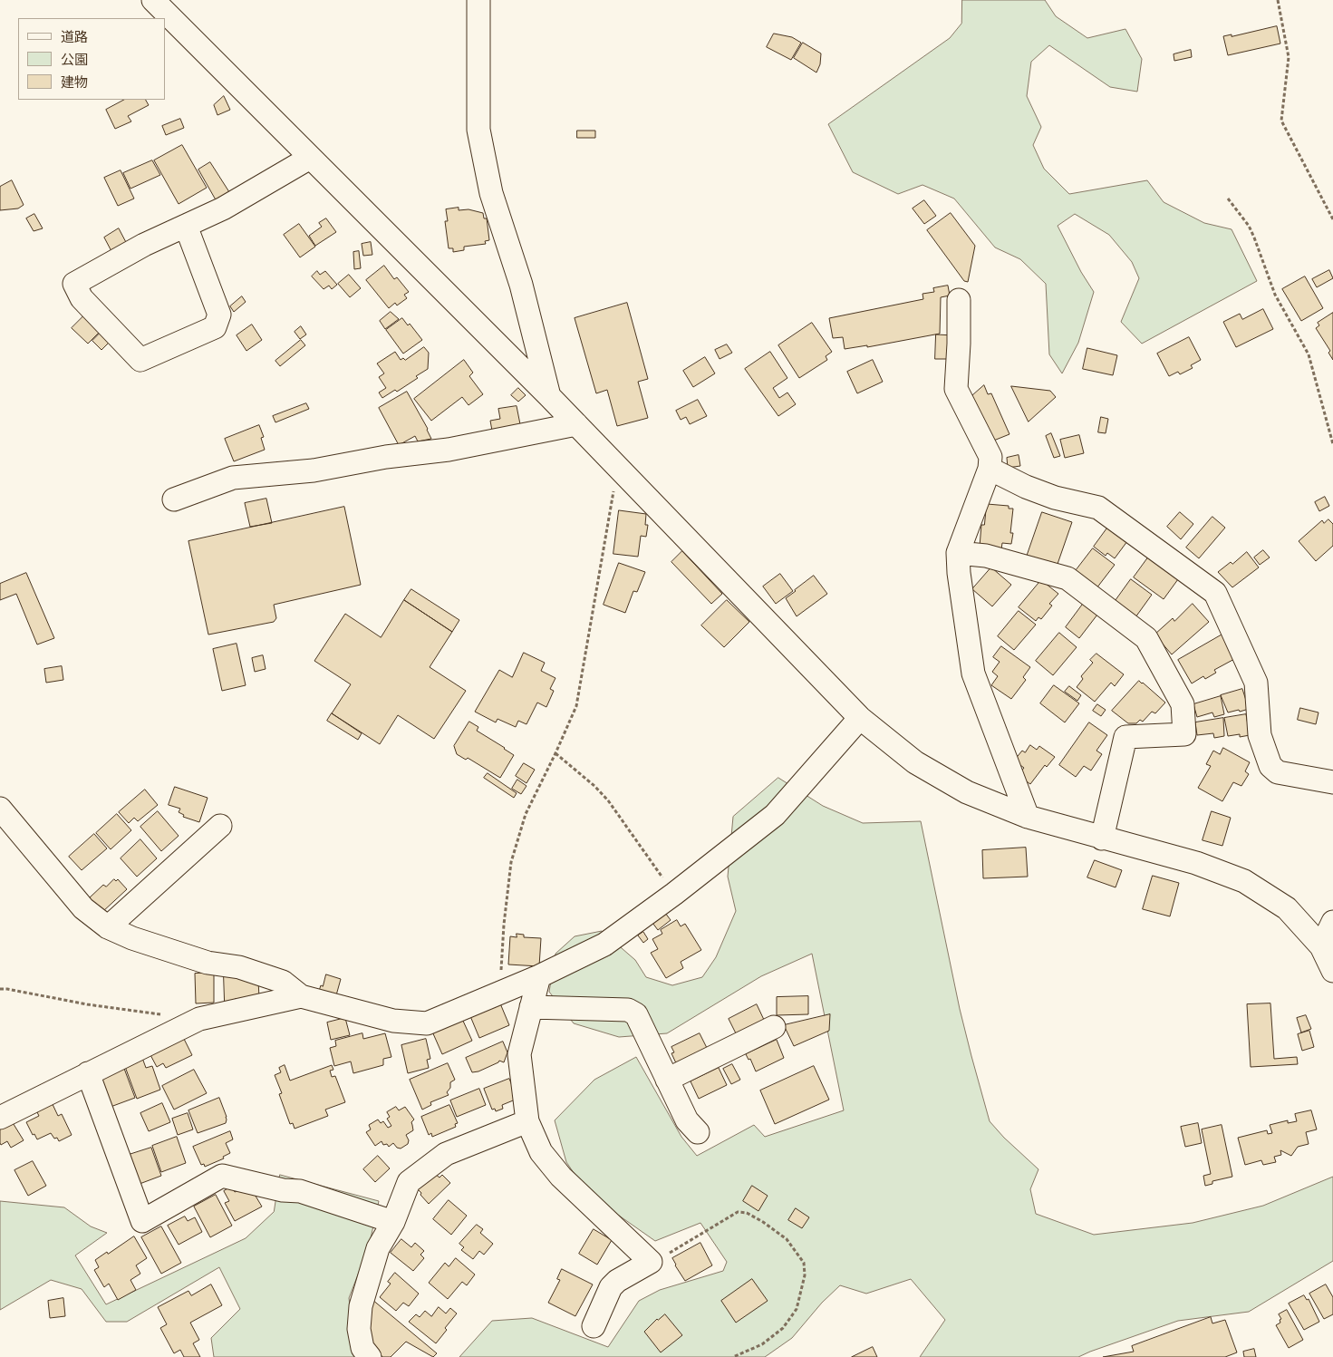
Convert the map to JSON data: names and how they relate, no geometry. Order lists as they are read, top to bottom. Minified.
{"legend":["道路","公園","建物"]}
